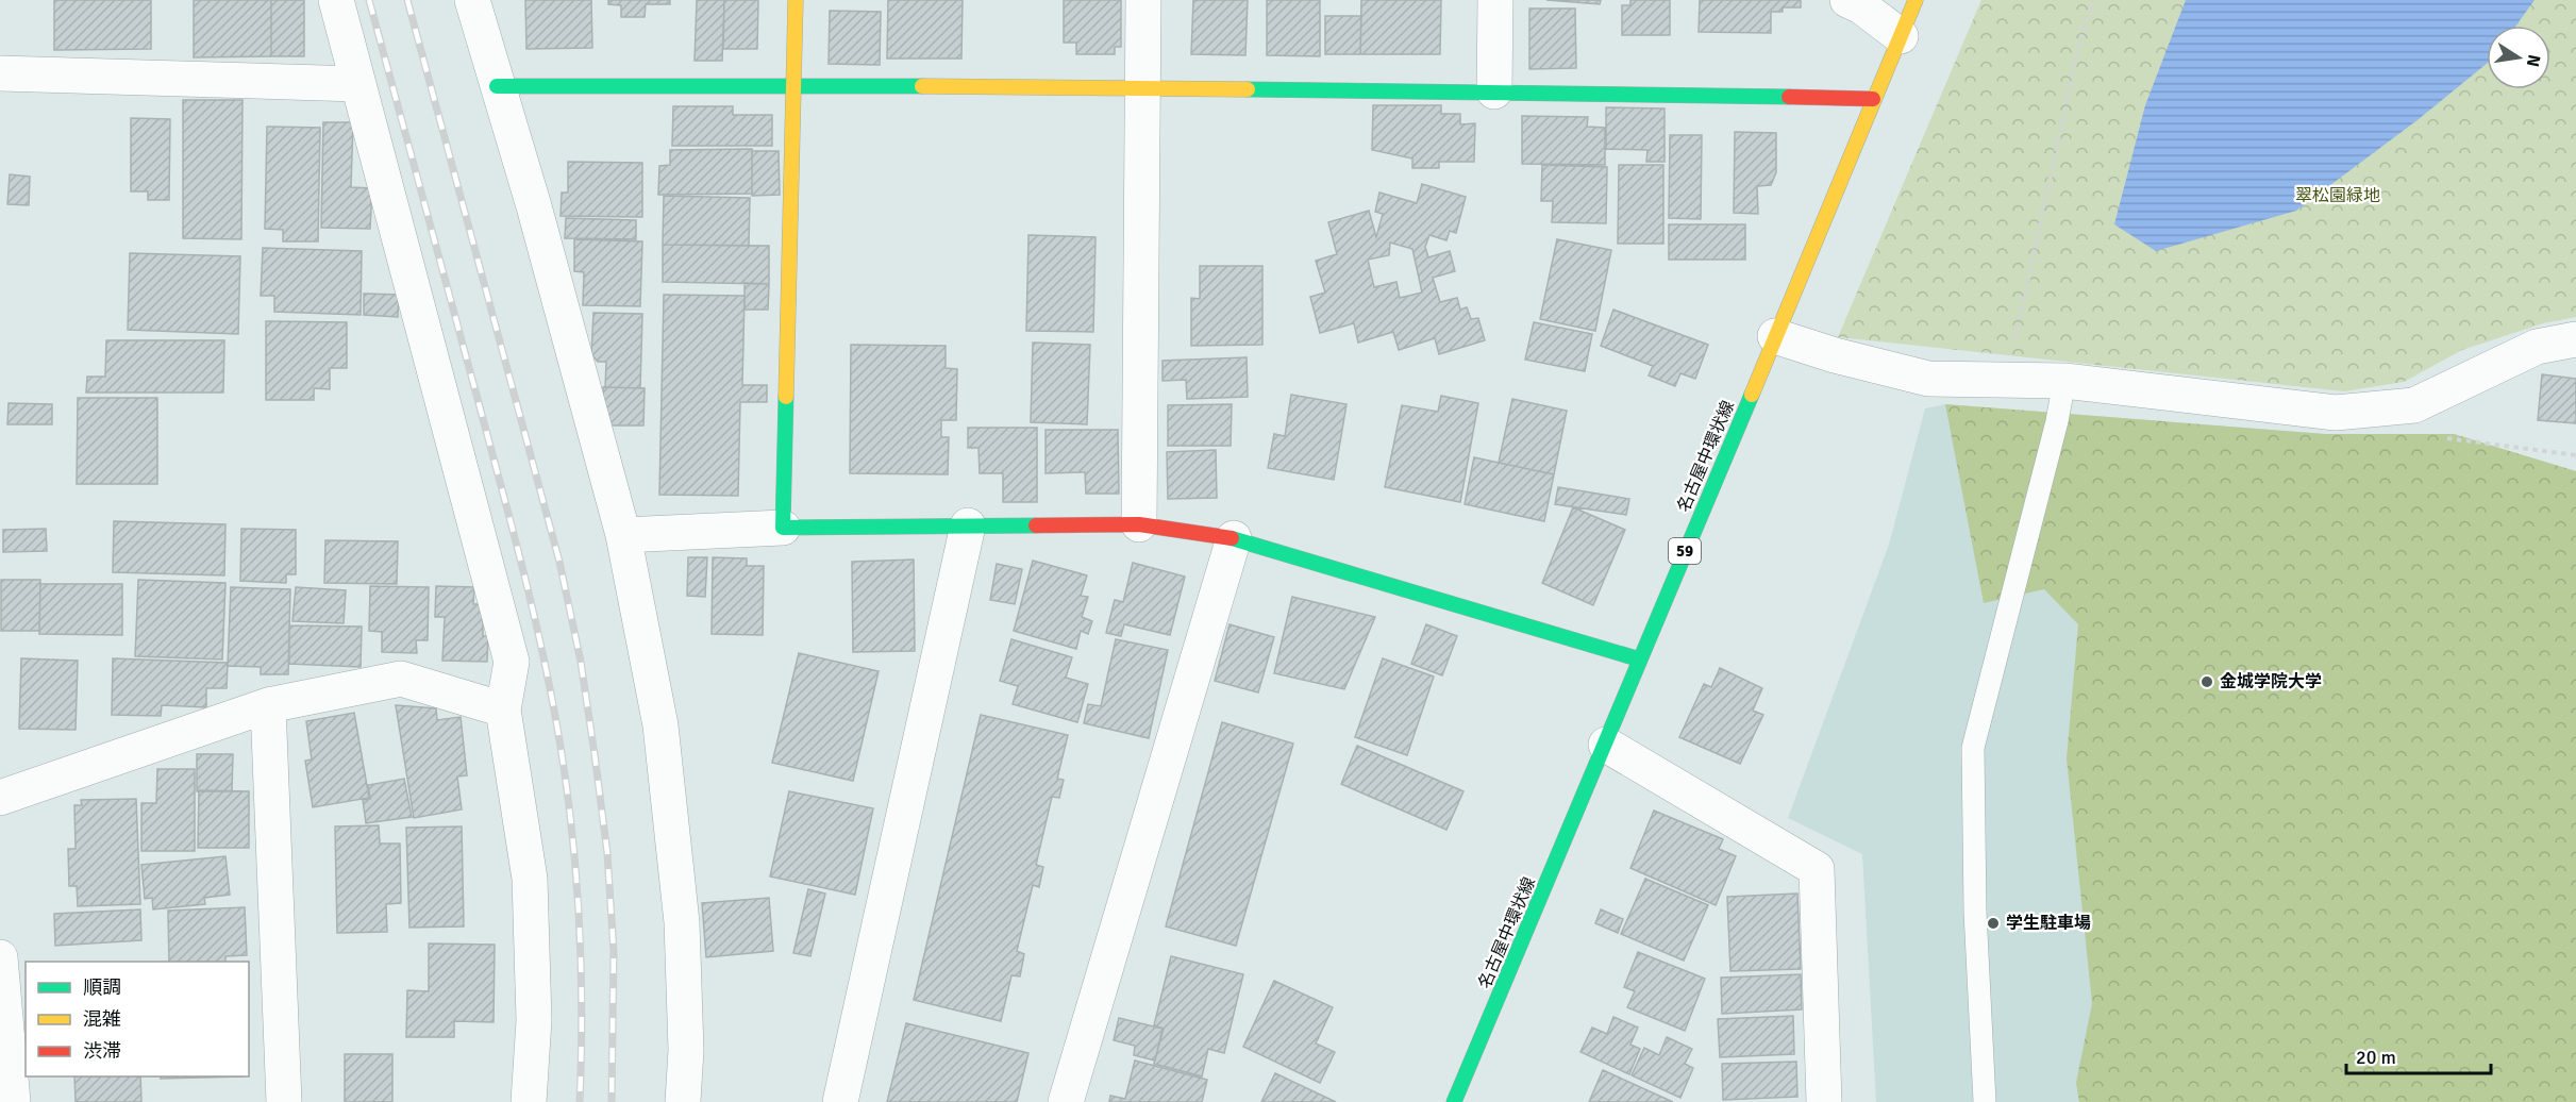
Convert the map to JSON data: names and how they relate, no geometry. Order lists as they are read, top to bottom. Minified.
{"streets":{"street":["名古屋中環状線","59"]},"parks":["翠松園緑地"],"places":["金城学院大学","学生駐車場"],"legend":["順調","混雑","渋滞"],"scale_bar":"20 m","north":"right"}
